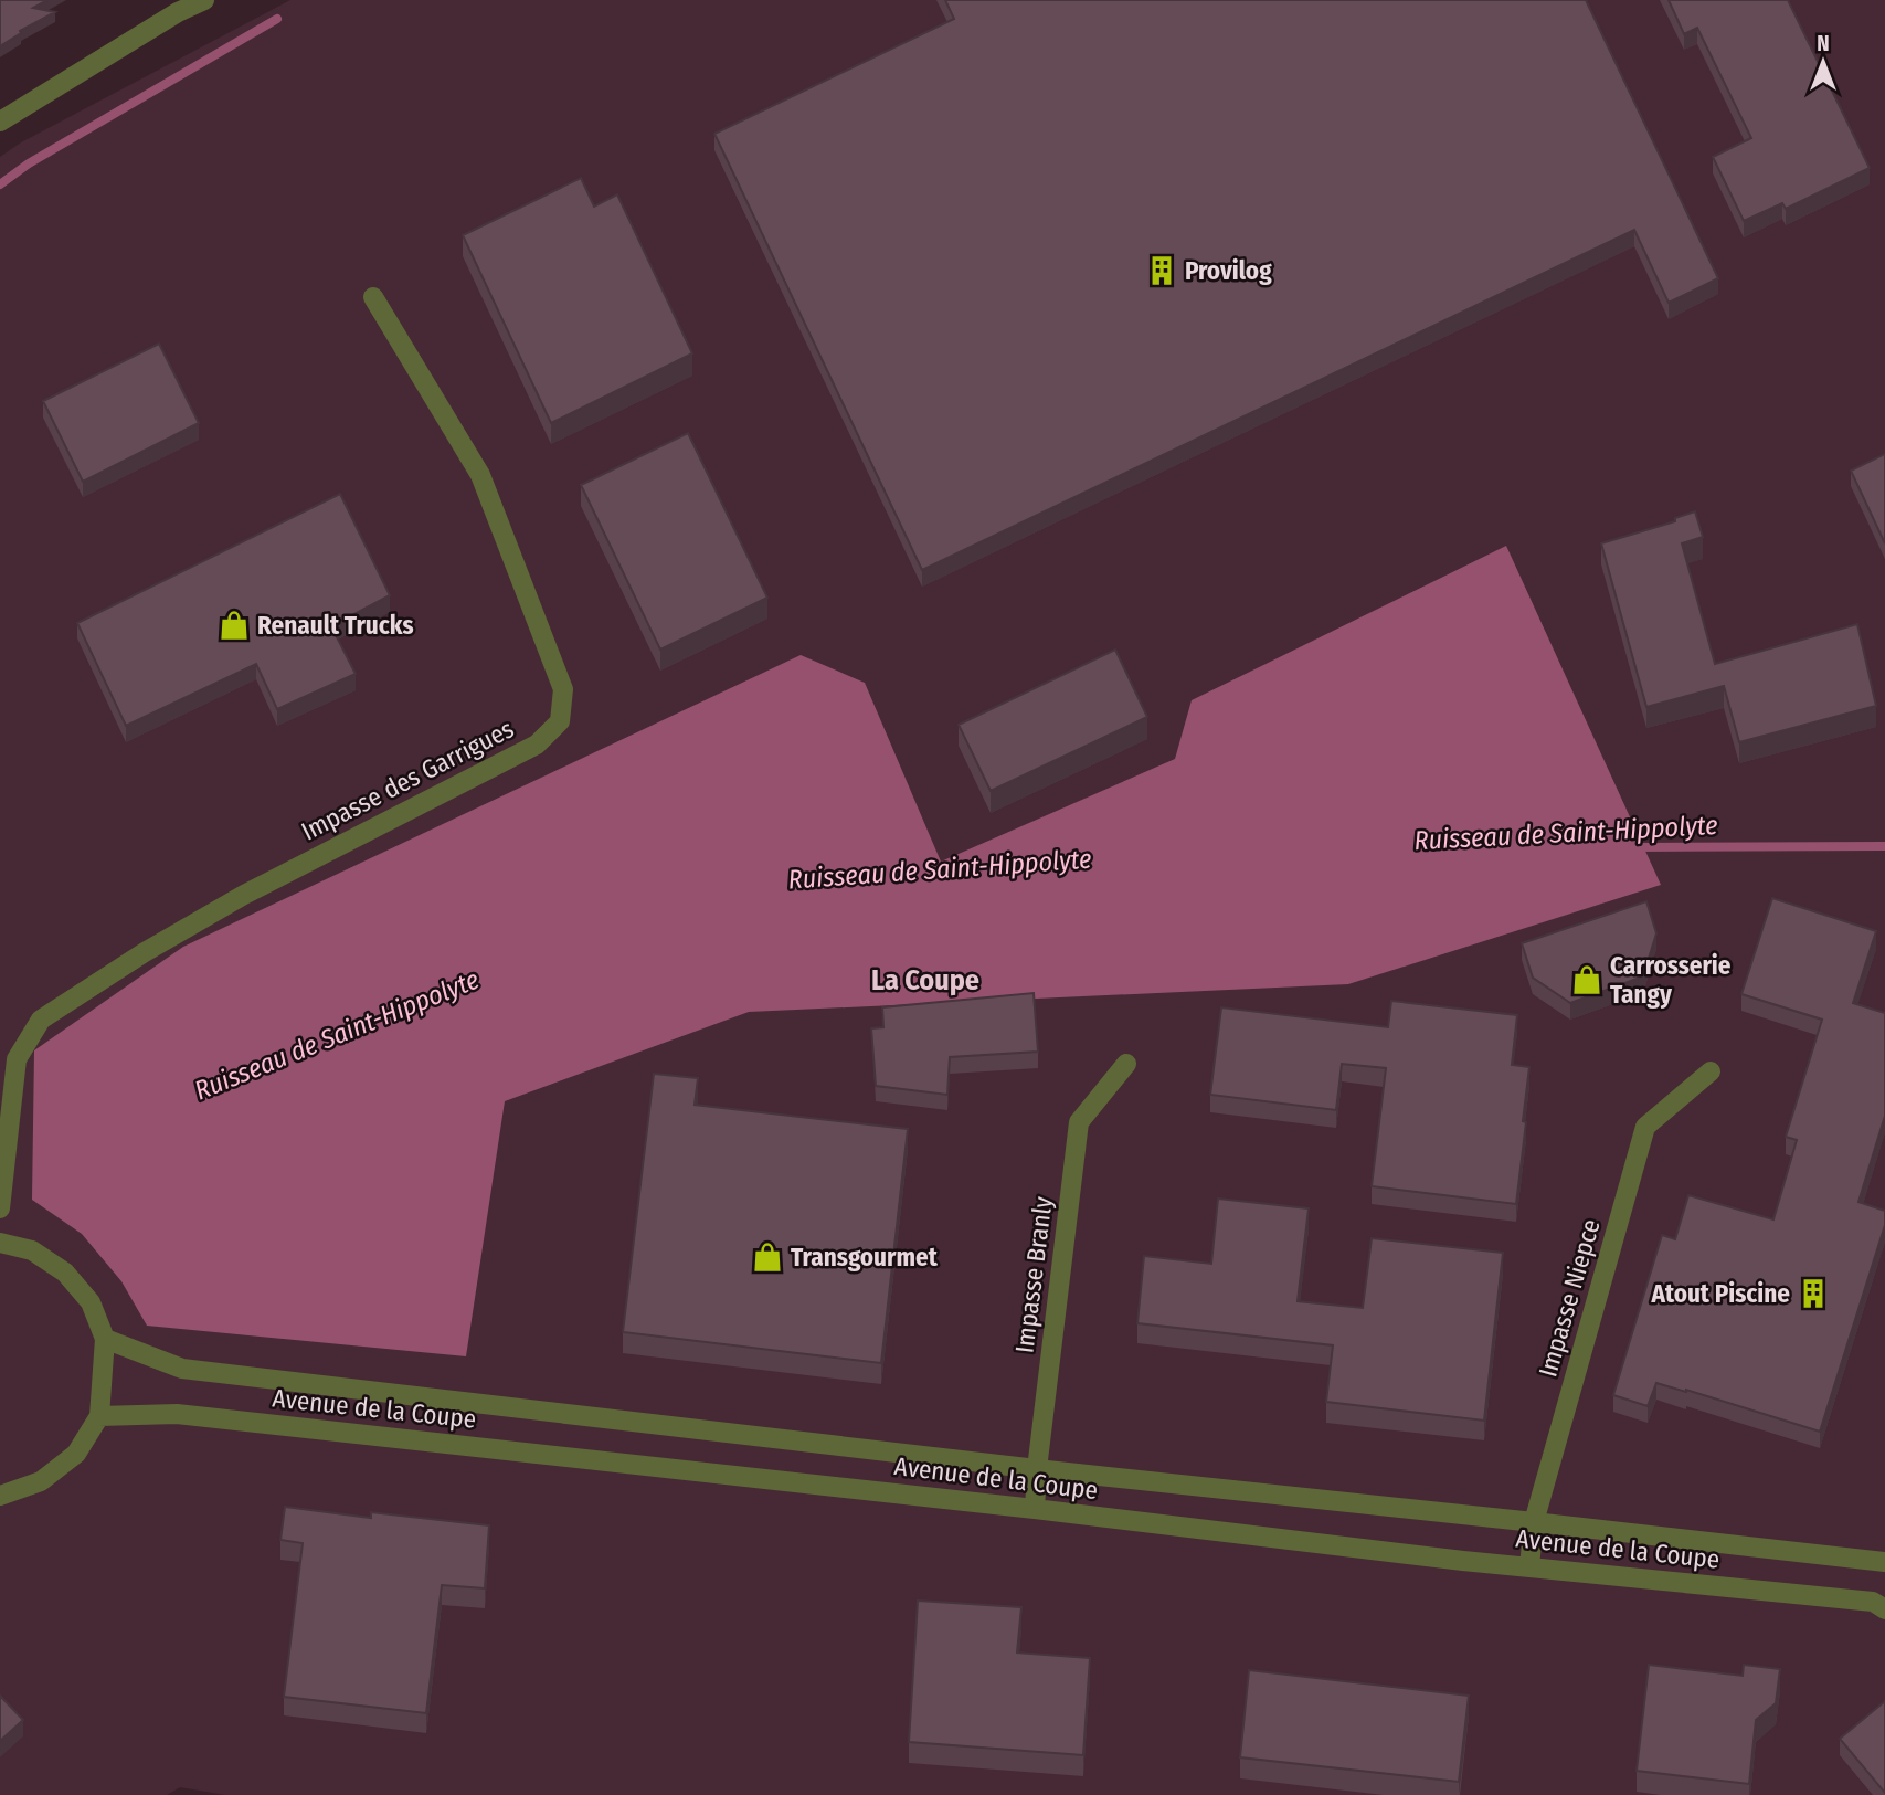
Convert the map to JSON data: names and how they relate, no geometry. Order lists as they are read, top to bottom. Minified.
{"streets":{"street":["Impasse des Garrigues","Impasse Branly","Impasse Niepce","Avenue de la Coupe"]},"crossings":[["Impasse Branly","Avenue de la Coupe"],["Impasse Niepce","Avenue de la Coupe"]],"districts":["La Coupe"],"water":["Ruisseau de Saint-Hippolyte"],"places":{"building":["Provilog","Atout Piscine"],"shop":["Renault Trucks","Carrosserie Tangy","Transgourmet"]},"north":"top"}
